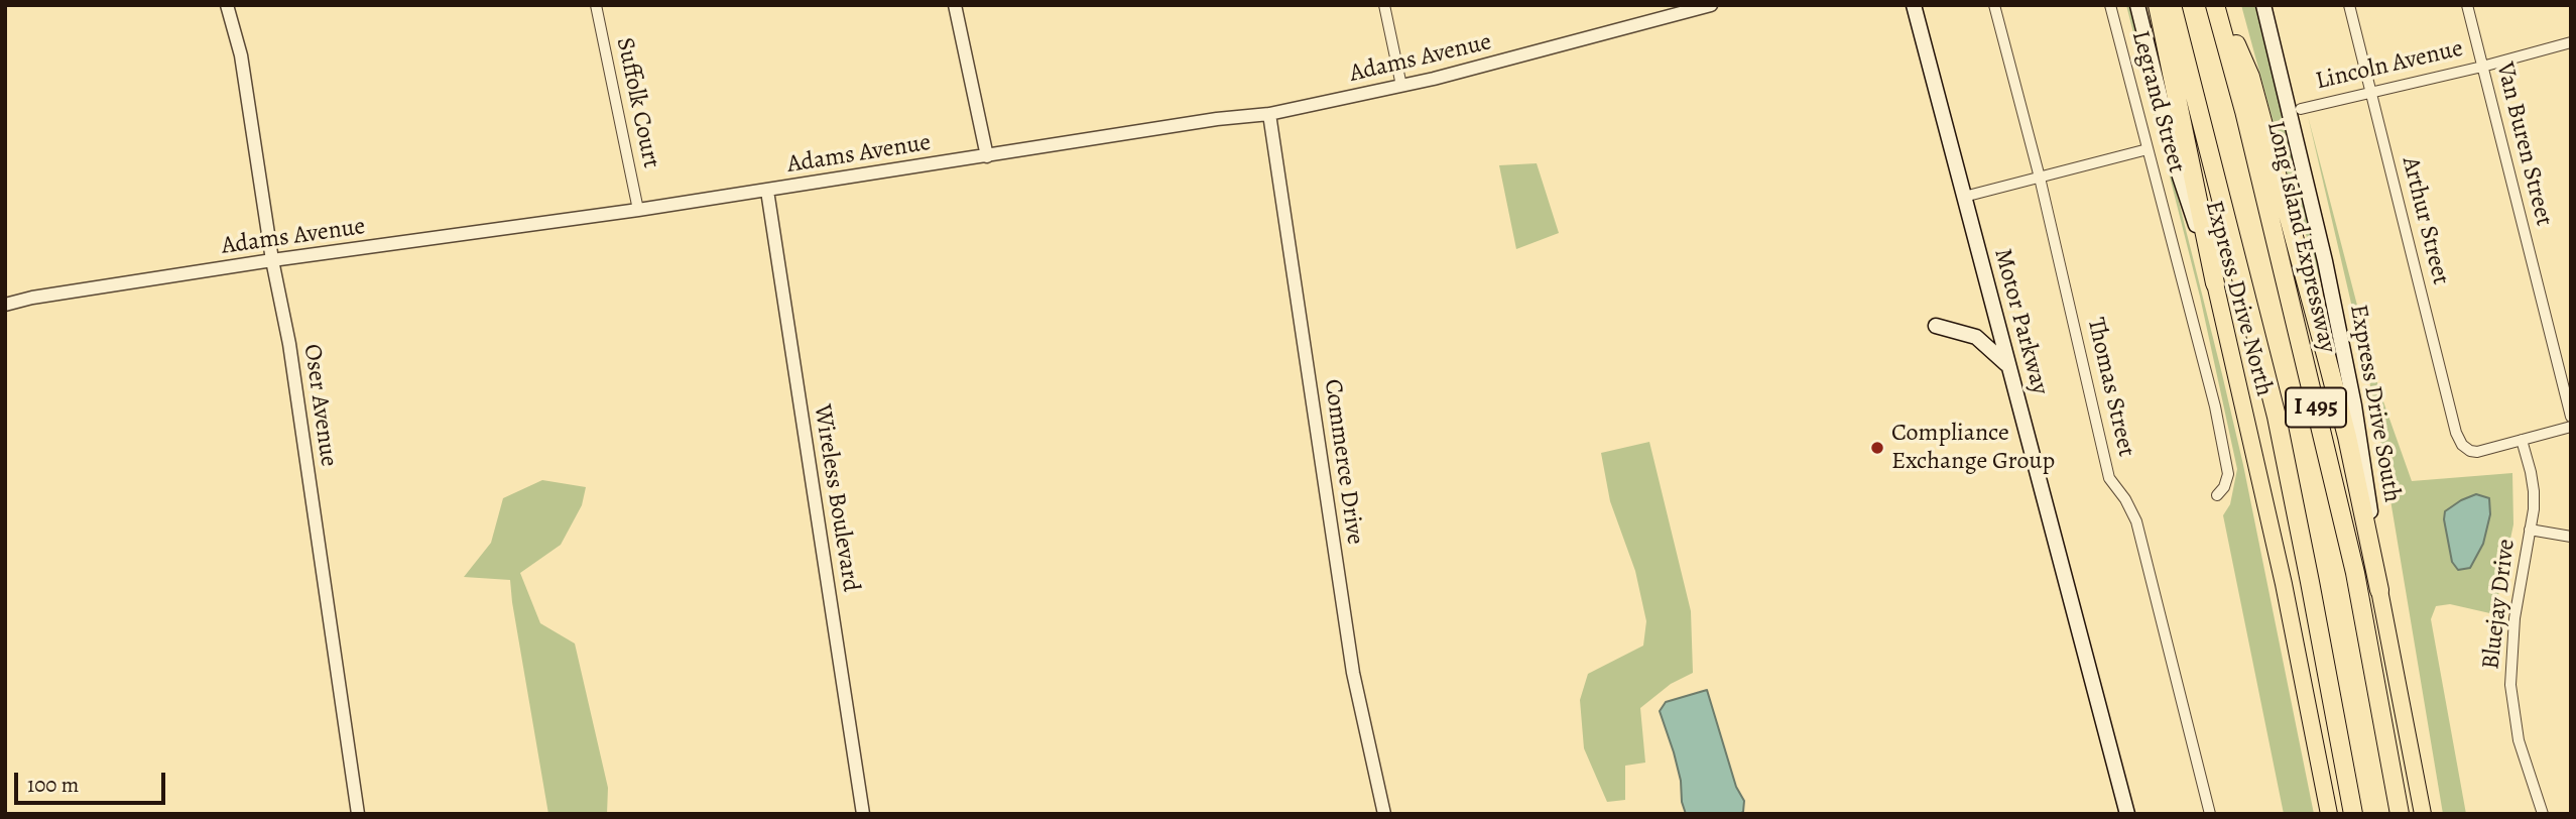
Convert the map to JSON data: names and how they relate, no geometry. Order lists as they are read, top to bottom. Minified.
{"streets":{"highway":["Long Island Expressway","Express Drive North","Express Drive South","I 495"],"main road":["Motor Parkway"],"street":["Adams Avenue","Lincoln Avenue","Legrand Street","Suffolk Court","Van Buren Street","Arthur Street","Thomas Street","Oser Avenue","Commerce Drive","Wireless Boulevard","Bluejay Drive"]},"crossings":[["Adams Avenue","Suffolk Court"],["Adams Avenue","Oser Avenue"],["Adams Avenue","Commerce Drive"],["Adams Avenue","Wireless Boulevard"],["Lincoln Avenue","Van Buren Street"],["Lincoln Avenue","Arthur Street"],["Arthur Street","Bluejay Drive"]],"places":["Compliance Exchange Group"],"scale_bar":"100 m"}
